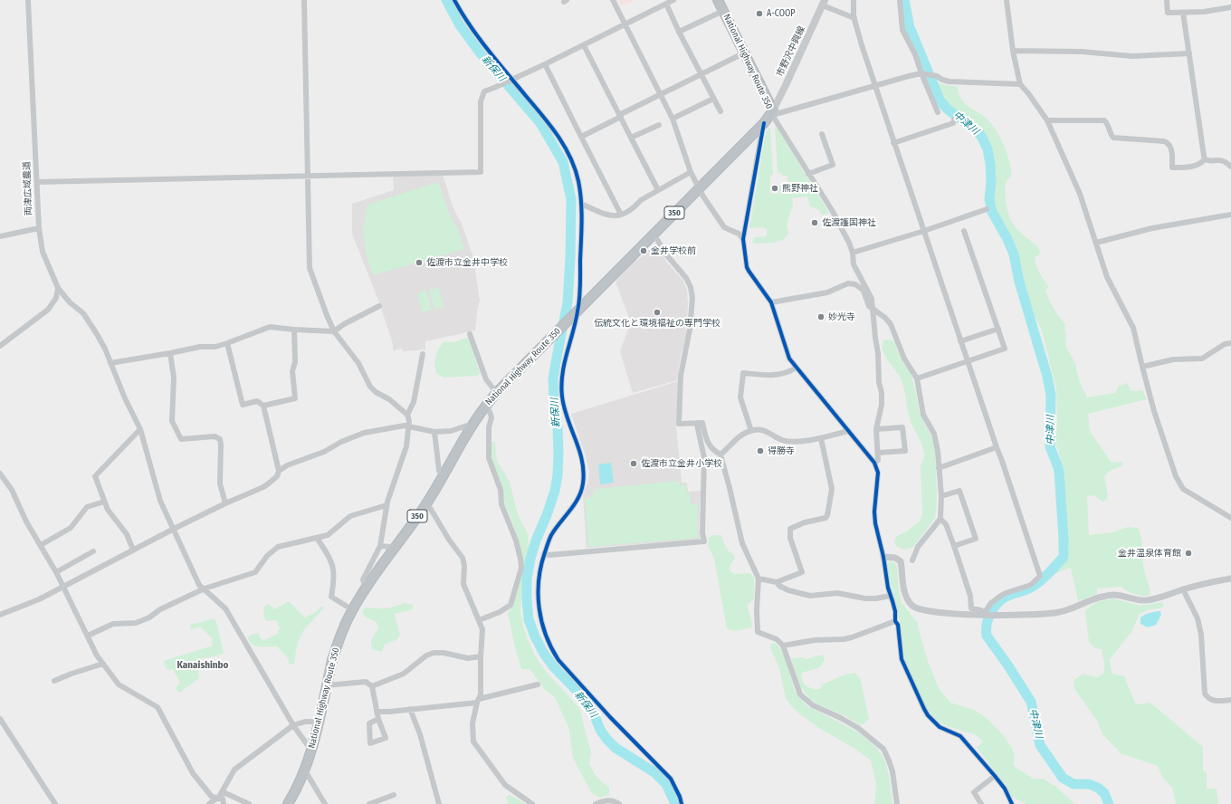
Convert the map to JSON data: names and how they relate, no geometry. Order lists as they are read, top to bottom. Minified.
{"streets":{"highway":["National Highway Route 350","350"],"main road":["市野沢中興線"],"street":["両津広域農道"]},"crossings":[["市野沢中興線","National Highway Route 350"],["National Highway Route 350","両津広域農道"]],"districts":["Kanaishinbo"],"water":["新保川","中津川"],"places":["A-COOP","熊野神社","佐渡護国神社","金井学校前","佐渡市立金井中学校","伝統文化と環境福祉の専門学校","妙光寺","得勝寺","佐渡市立金井小学校","金井温泉体育館"]}
